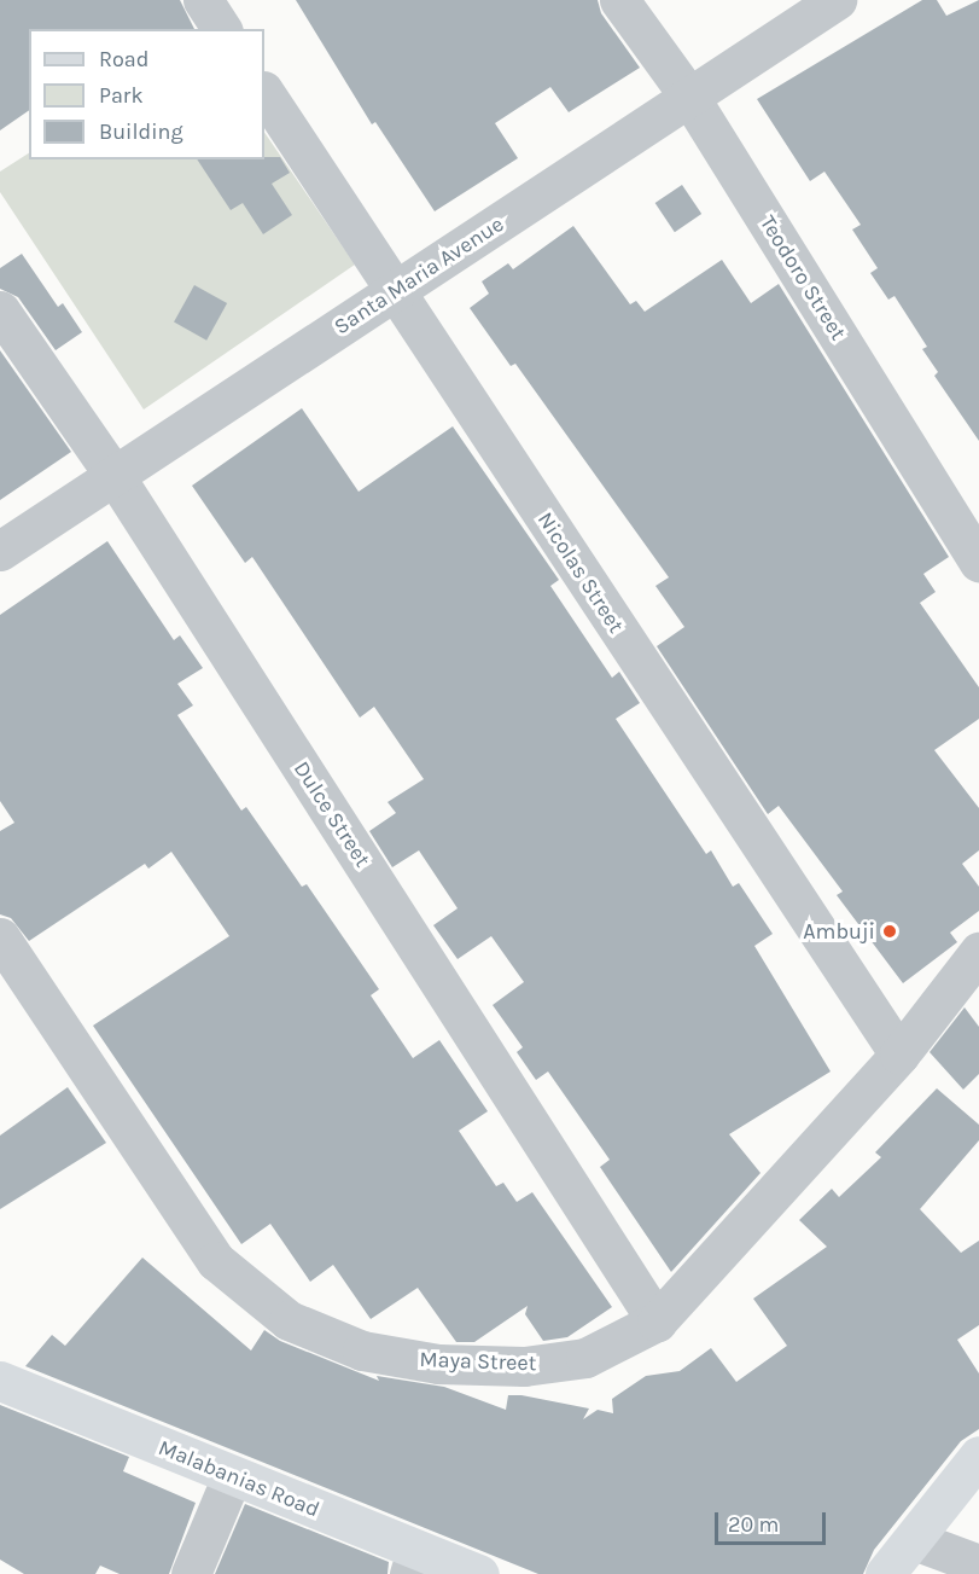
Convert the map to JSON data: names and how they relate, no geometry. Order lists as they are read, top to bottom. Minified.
{"streets":{"main road":["Malabanias Road"],"street":["Santa Maria Avenue","Teodoro Street","Nicolas Street","Dulce Street","Maya Street"]},"crossings":[["Santa Maria Avenue","Teodoro Street"],["Santa Maria Avenue","Nicolas Street"],["Santa Maria Avenue","Dulce Street"],["Nicolas Street","Maya Street"],["Dulce Street","Maya Street"]],"places":["Ambuji"],"legend":["Road","Park","Building"],"scale_bar":"20 m"}
